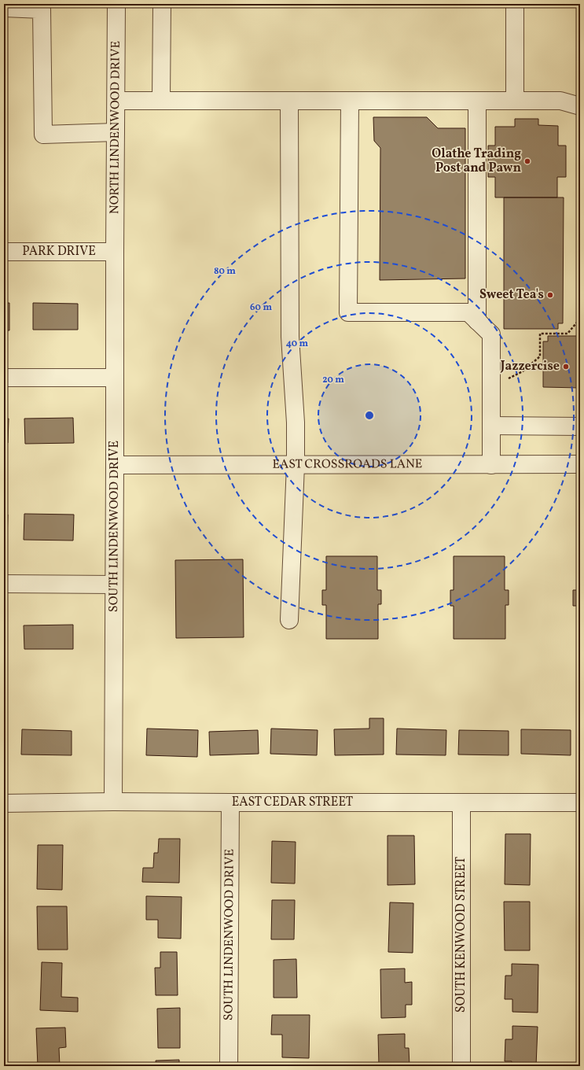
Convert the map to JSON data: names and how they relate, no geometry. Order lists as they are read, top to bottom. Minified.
{"streets":{"street":["NORTH LINDENWOOD DRIVE","PARK DRIVE","EAST CROSSROADS LANE","SOUTH LINDENWOOD DRIVE","EAST CEDAR STREET","SOUTH KENWOOD STREET"]},"crossings":[["NORTH LINDENWOOD DRIVE","PARK DRIVE"],["NORTH LINDENWOOD DRIVE","SOUTH LINDENWOOD DRIVE"],["PARK DRIVE","SOUTH LINDENWOOD DRIVE"],["EAST CROSSROADS LANE","SOUTH LINDENWOOD DRIVE"],["SOUTH LINDENWOOD DRIVE","EAST CEDAR STREET"],["EAST CEDAR STREET","SOUTH KENWOOD STREET"]],"places":["Olathe Trading Post and Pawn","Sweet Tea's","Jazzercise"],"rings":["80 m","60 m","40 m","20 m"]}
